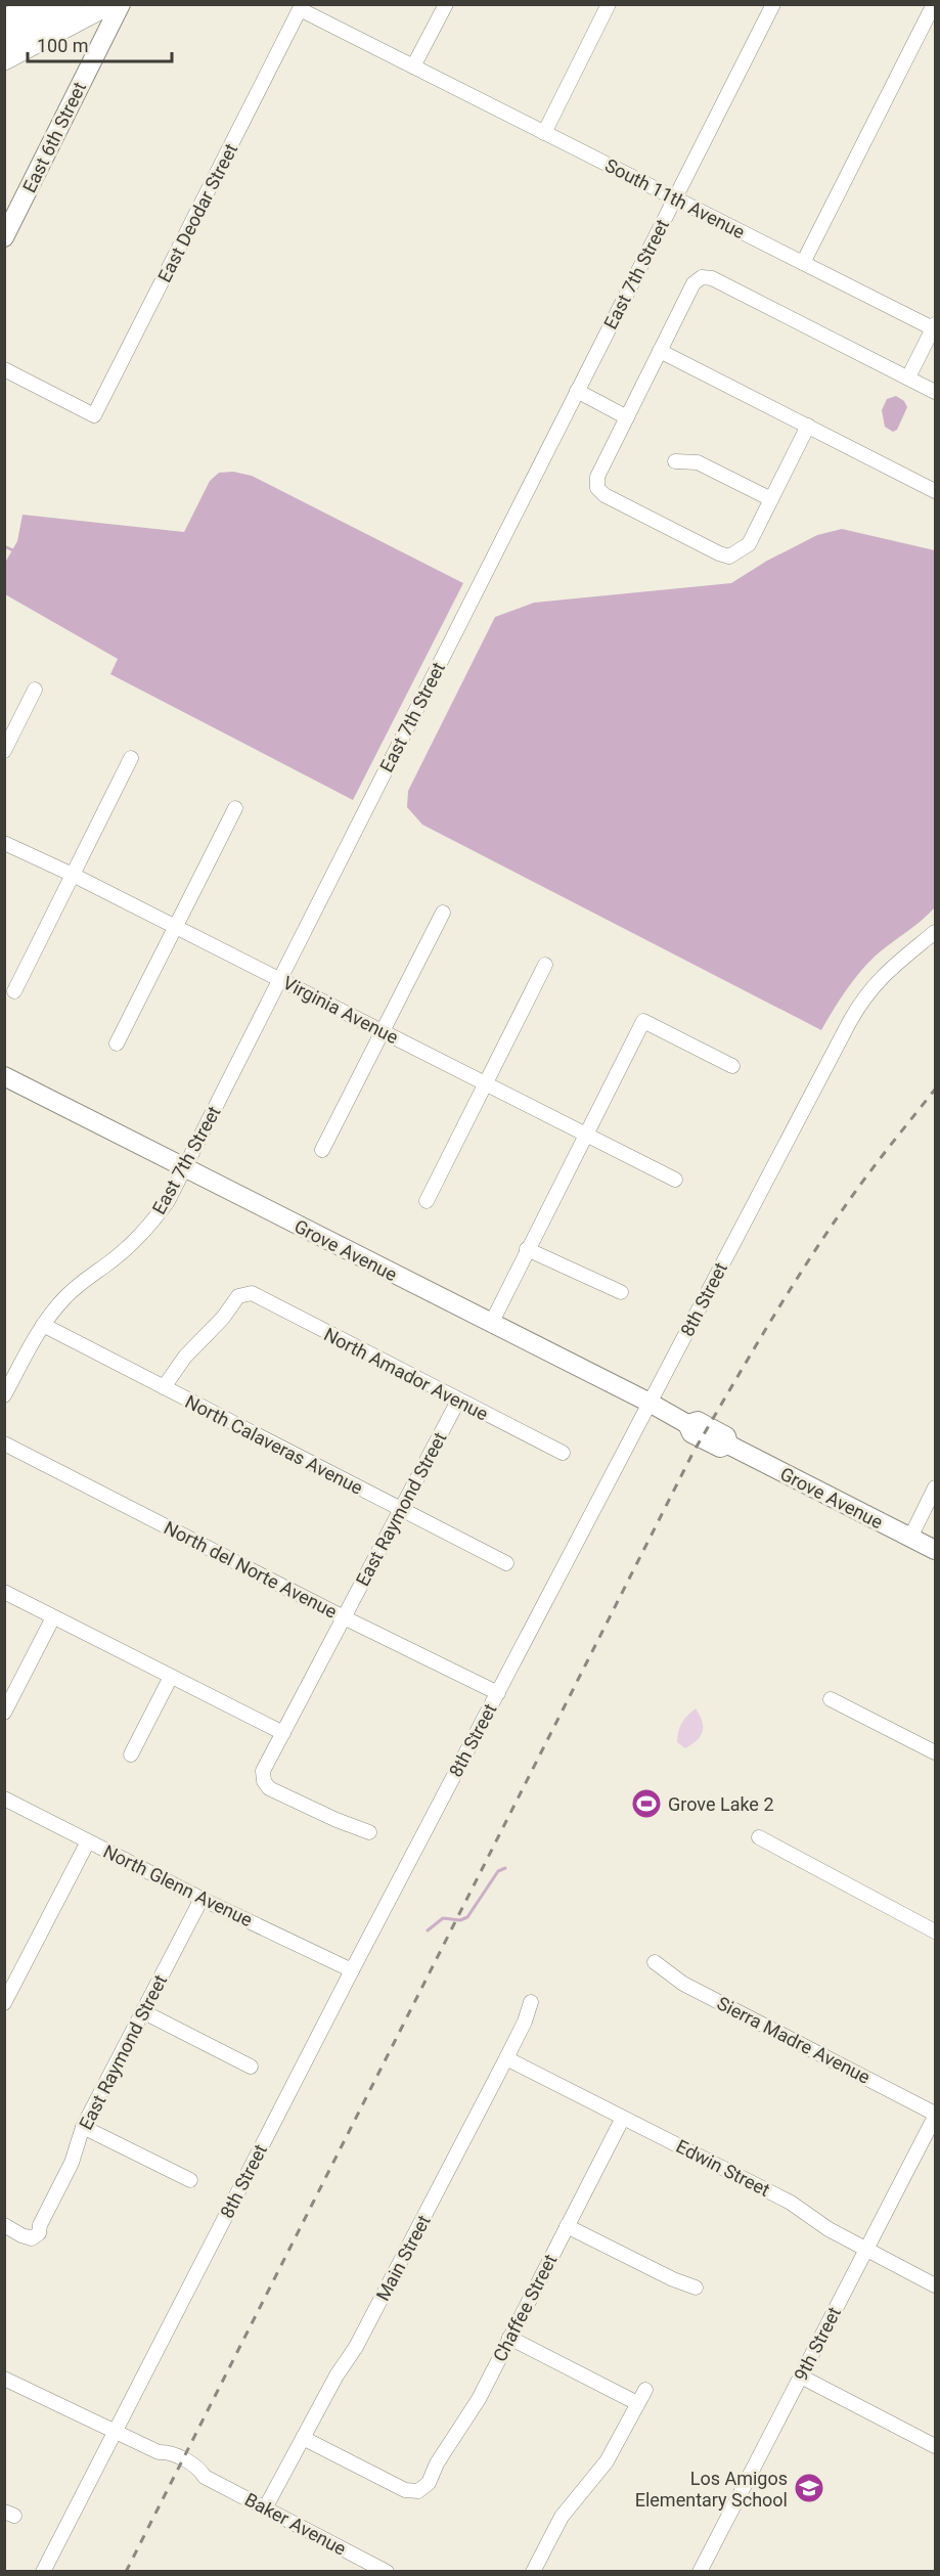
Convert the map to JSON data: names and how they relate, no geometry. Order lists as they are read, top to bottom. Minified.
{"streets":{"main road":["East 6th Street","Grove Avenue"],"street":["South 11th Avenue","East Deodar Street","East 7th Street","Virginia Avenue","8th Street","North Amador Avenue","North Calaveras Avenue","East Raymond Street","North del Norte Avenue","North Glenn Avenue","Sierra Madre Avenue","Edwin Street","Main Street","Chaffee Street","9th Street","Baker Avenue"]},"crossings":[["South 11th Avenue","East Deodar Street"],["South 11th Avenue","East 7th Street"],["East 7th Street","Virginia Avenue"],["East 7th Street","Grove Avenue"],["East 7th Street","North Calaveras Avenue"],["Grove Avenue","8th Street"],["8th Street","North del Norte Avenue"],["8th Street","North Glenn Avenue"],["8th Street","Baker Avenue"],["North Amador Avenue","North Calaveras Avenue"],["North Amador Avenue","East Raymond Street"],["North Calaveras Avenue","East Raymond Street"],["East Raymond Street","North del Norte Avenue"],["East Raymond Street","North Glenn Avenue"],["Sierra Madre Avenue","9th Street"],["Edwin Street","Main Street"],["Edwin Street","Chaffee Street"],["Edwin Street","9th Street"],["Main Street","Chaffee Street"],["Main Street","Baker Avenue"]],"places":{"sports":["Grove Lake 2"],"school or university":["Los Amigos Elementary School"]},"scale_bar":"100 m"}
